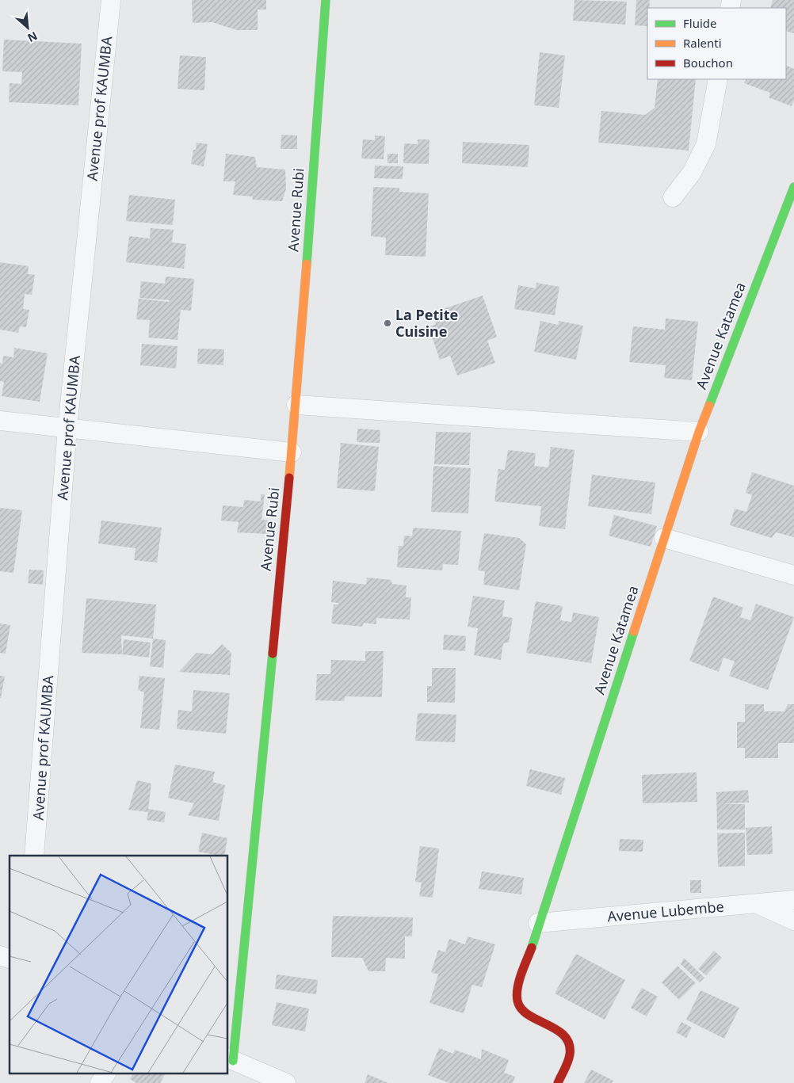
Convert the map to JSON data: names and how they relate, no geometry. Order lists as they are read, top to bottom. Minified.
{"streets":{"street":["Avenue prof KAUMBA","Avenue Rubi","Avenue Katamea","Avenue Lubembe"]},"crossings":[["Avenue Katamea","Avenue Lubembe"]],"places":["La Petite Cuisine"],"legend":["Fluide","Ralenti","Bouchon"],"north":"bottom right"}
